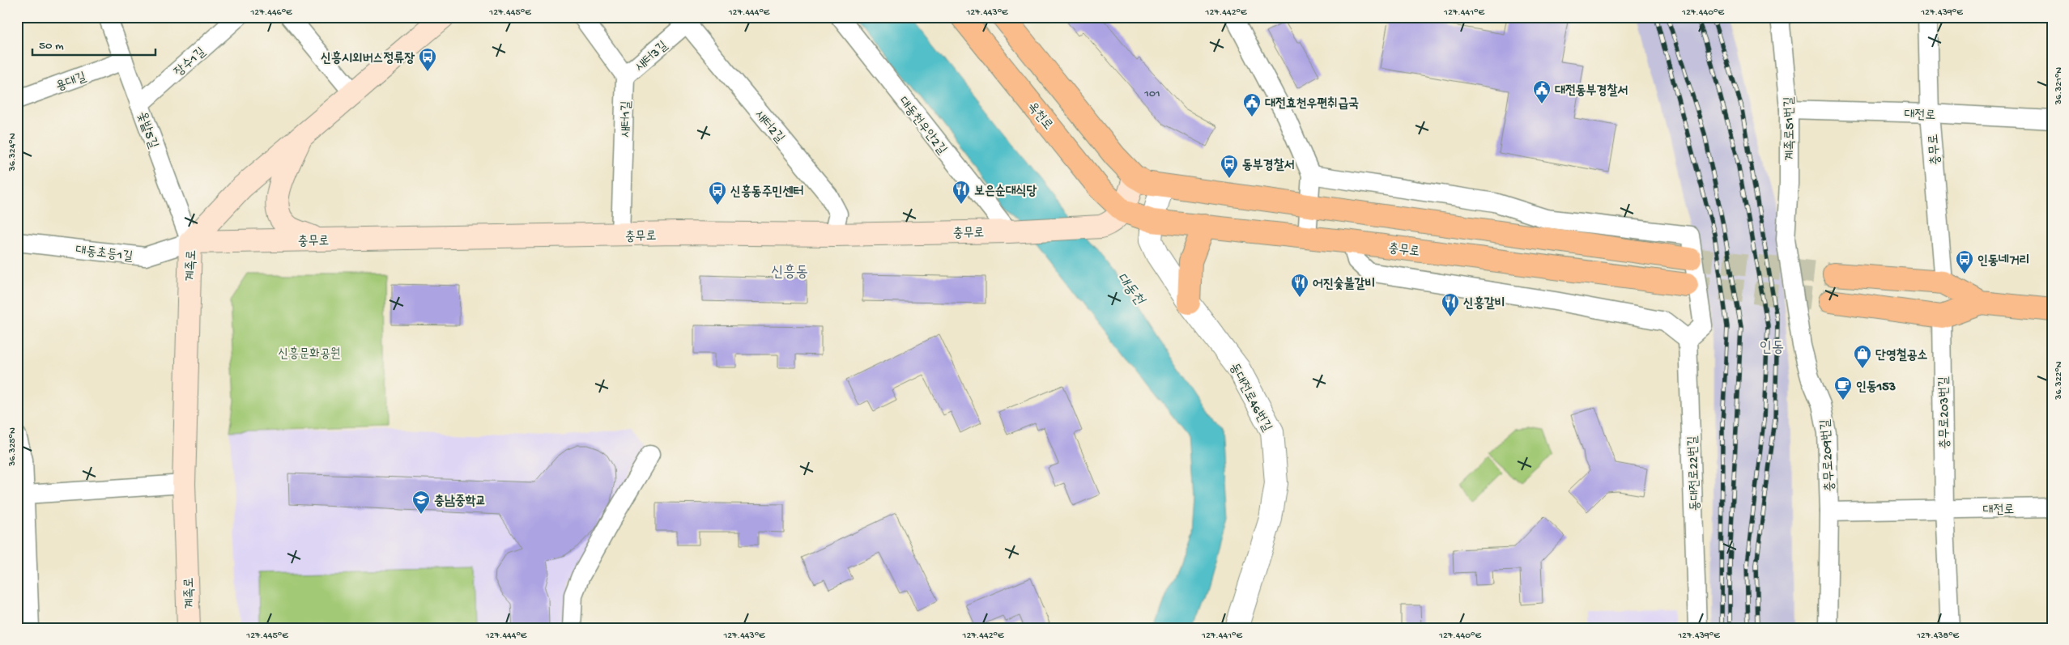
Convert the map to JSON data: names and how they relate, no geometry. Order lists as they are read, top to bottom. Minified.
{"streets":{"main road":["옥천로","충무로","계족로"],"street":["새터3길","장수1길","용대길","대전로","새터1길","대동천우안2길","새터2길","계족로51번길","옻밭5길","대동초등1길","동대전로46번길","충무로203번길","충무로209번길","동대전로22번길"]},"crossings":[["새터3길","새터1길"],["새터3길","새터2길"],["장수1길","옻밭5길"],["용대길","옻밭5길"],["대전로","계족로51번길"],["대전로","충무로"],["대전로","충무로203번길"],["옥천로","충무로"],["새터1길","충무로"],["대동천우안2길","충무로"],["새터2길","충무로"],["계족로51번길","충무로209번길"],["옻밭5길","충무로"],["옻밭5길","대동초등1길"],["옻밭5길","계족로"],["충무로","대동초등1길"],["충무로","계족로"],["충무로","동대전로46번길"],["대동초등1길","계족로"]],"districts":["신흥동","인동"],"water":["대동천"],"parks":["신흥문화공원"],"places":{"bus stop":["신흥시외버스정류장","동부경찰서","신흥동주민센터","인동네거리"],"public building":["대전동부경찰서","대전효천우편취급국"],"restaurant":["보은순대식당","어진숯불갈비","신흥갈비"],"shop":["단영철공소"],"cafe":["인동153"],"school or university":["충남중학교"]},"house_numbers":["101"],"scale_bar":"50 m","coordinates":["127.446°E","127.445°E","127.444°E","127.443°E","127.442°E","127.441°E","127.440°E","127.439°E","36.321°N","36.324°N","36.322°N","36.325°N","127.438°E"]}
